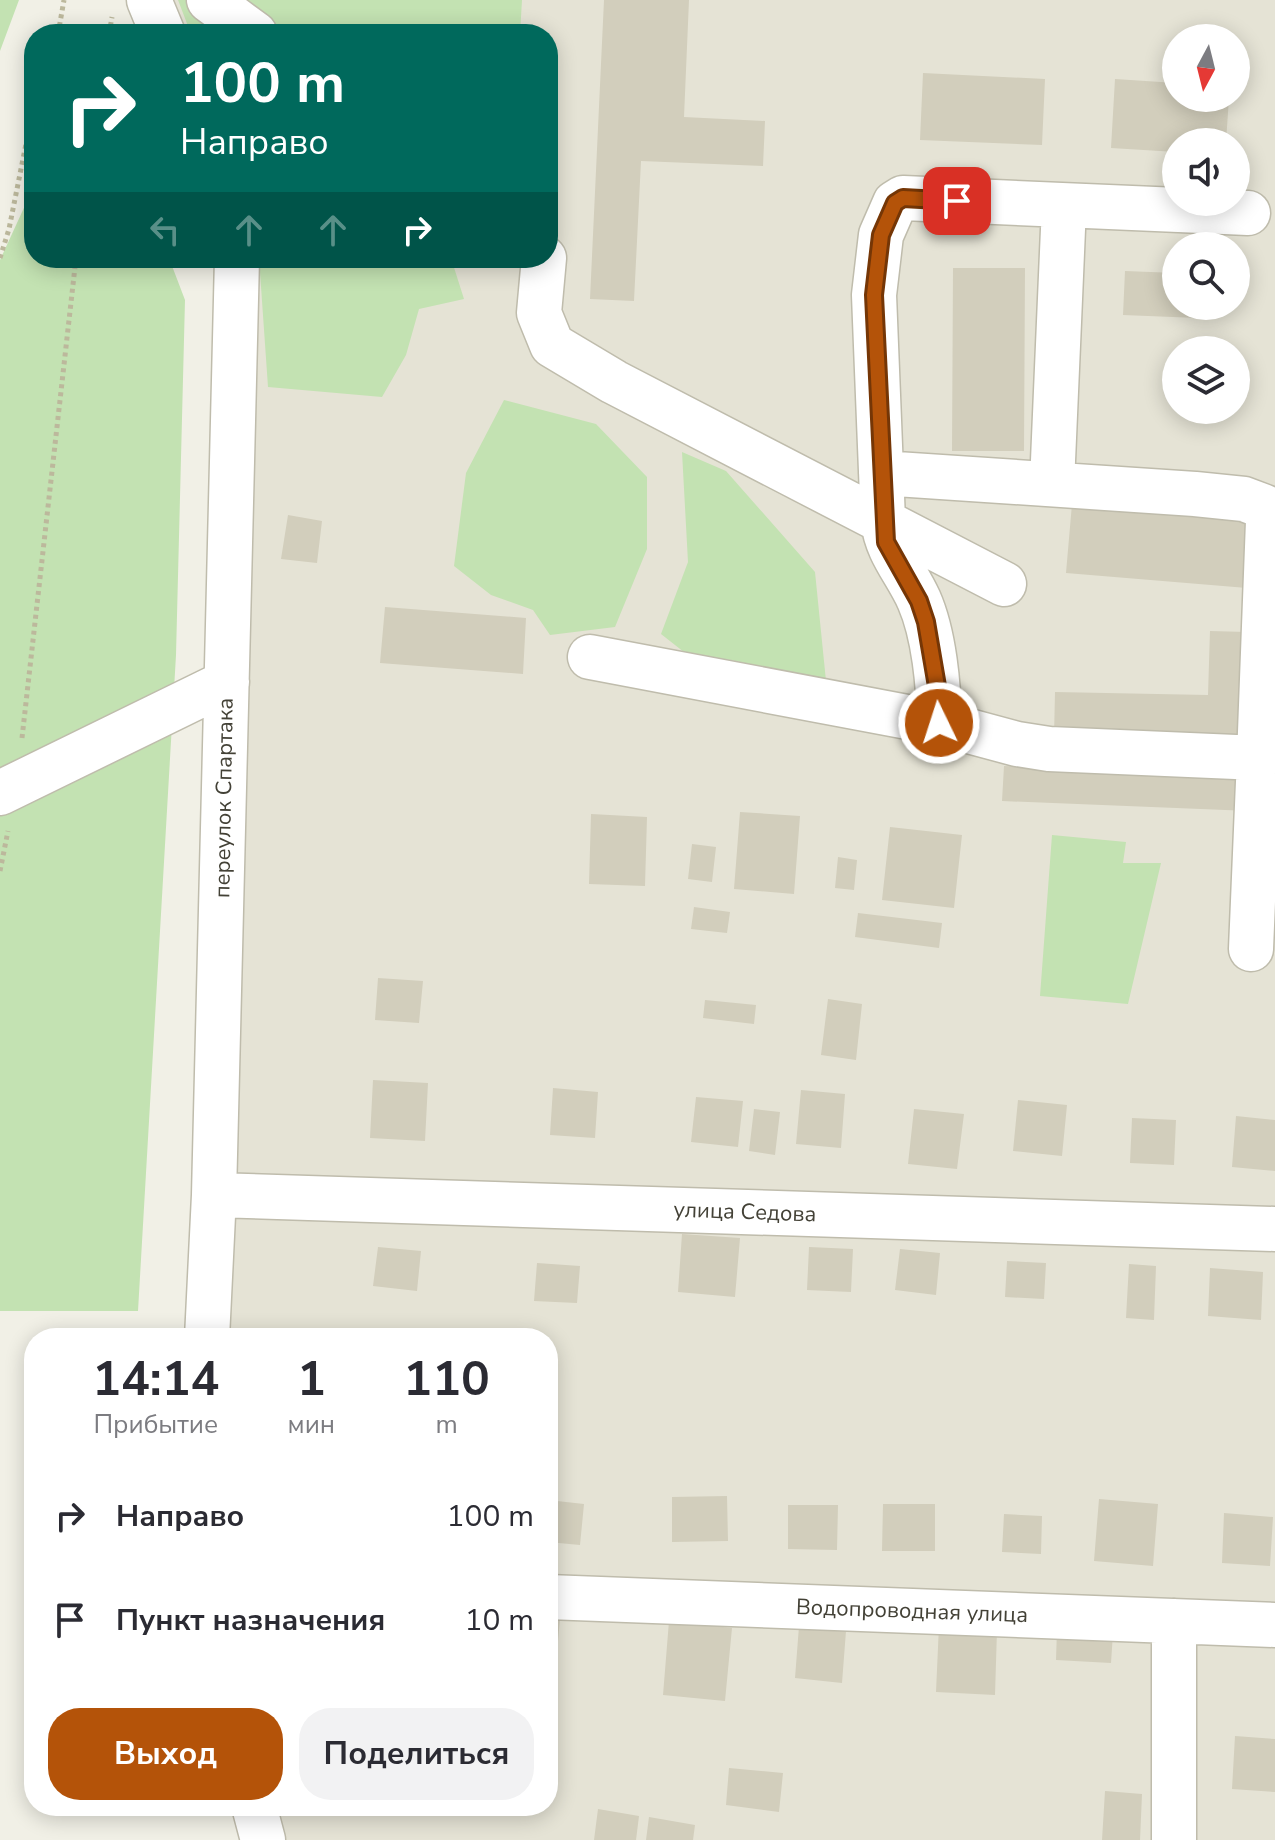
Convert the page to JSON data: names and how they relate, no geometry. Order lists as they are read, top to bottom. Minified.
{"streets":{"street":["переулок Спартака","улица Седова","Водопроводная улица"]},"crossings":[["переулок Спартака","улица Седова"]],"north":"bottom","page":{"turn":["100 m","Направо"],"eta":["14:14","Прибытие","1","мин","110","m"],"list":[{"name":"Направо","value":"100 m"},{"name":"Пункт назначения","value":"10 m"}],"buttons":["Выход","Поделиться"]}}
